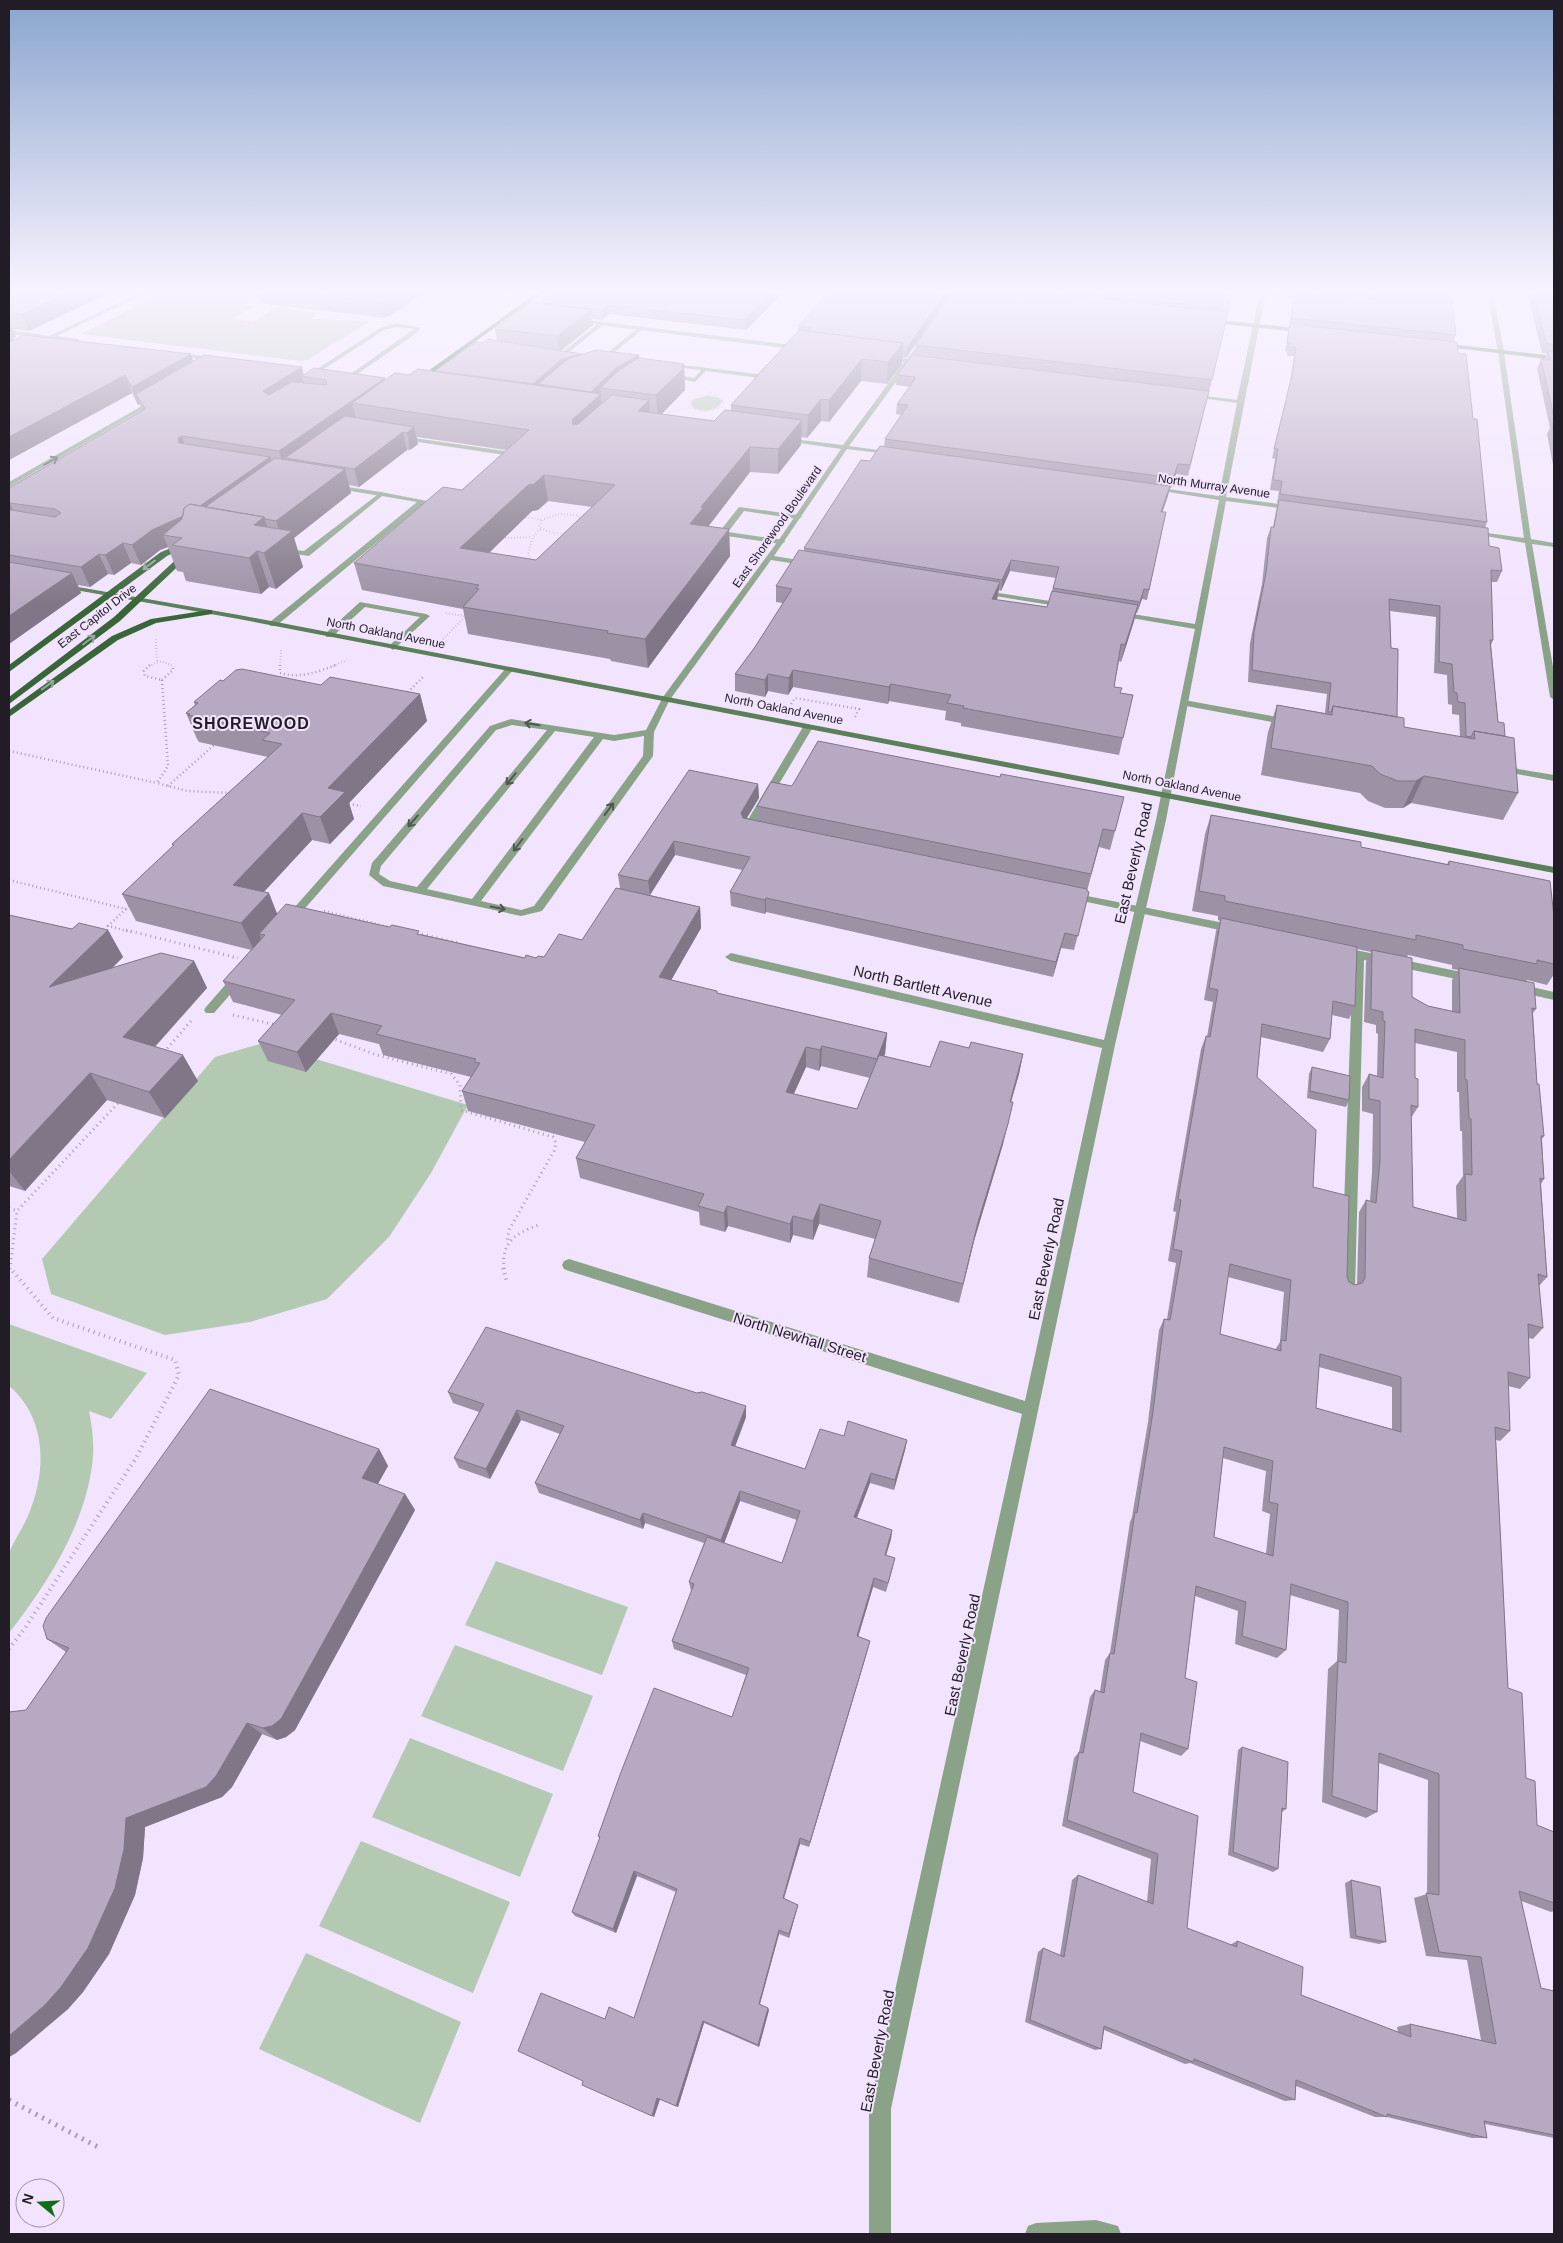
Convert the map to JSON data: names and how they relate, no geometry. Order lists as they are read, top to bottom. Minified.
{"streets":{"main road":["East Capitol Drive","North Oakland Avenue"],"street":["North Murray Avenue","East Shorewood Boulevard","East Beverly Road","North Bartlett Avenue","North Newhall Street"]},"crossings":[["North Murray Avenue","East Beverly Road"],["East Shorewood Boulevard","North Oakland Avenue"],["East Capitol Drive","North Oakland Avenue"],["North Oakland Avenue","East Beverly Road"],["East Beverly Road","North Bartlett Avenue"],["East Beverly Road","North Newhall Street"]],"districts":["SHOREWOOD"],"north":"left"}
